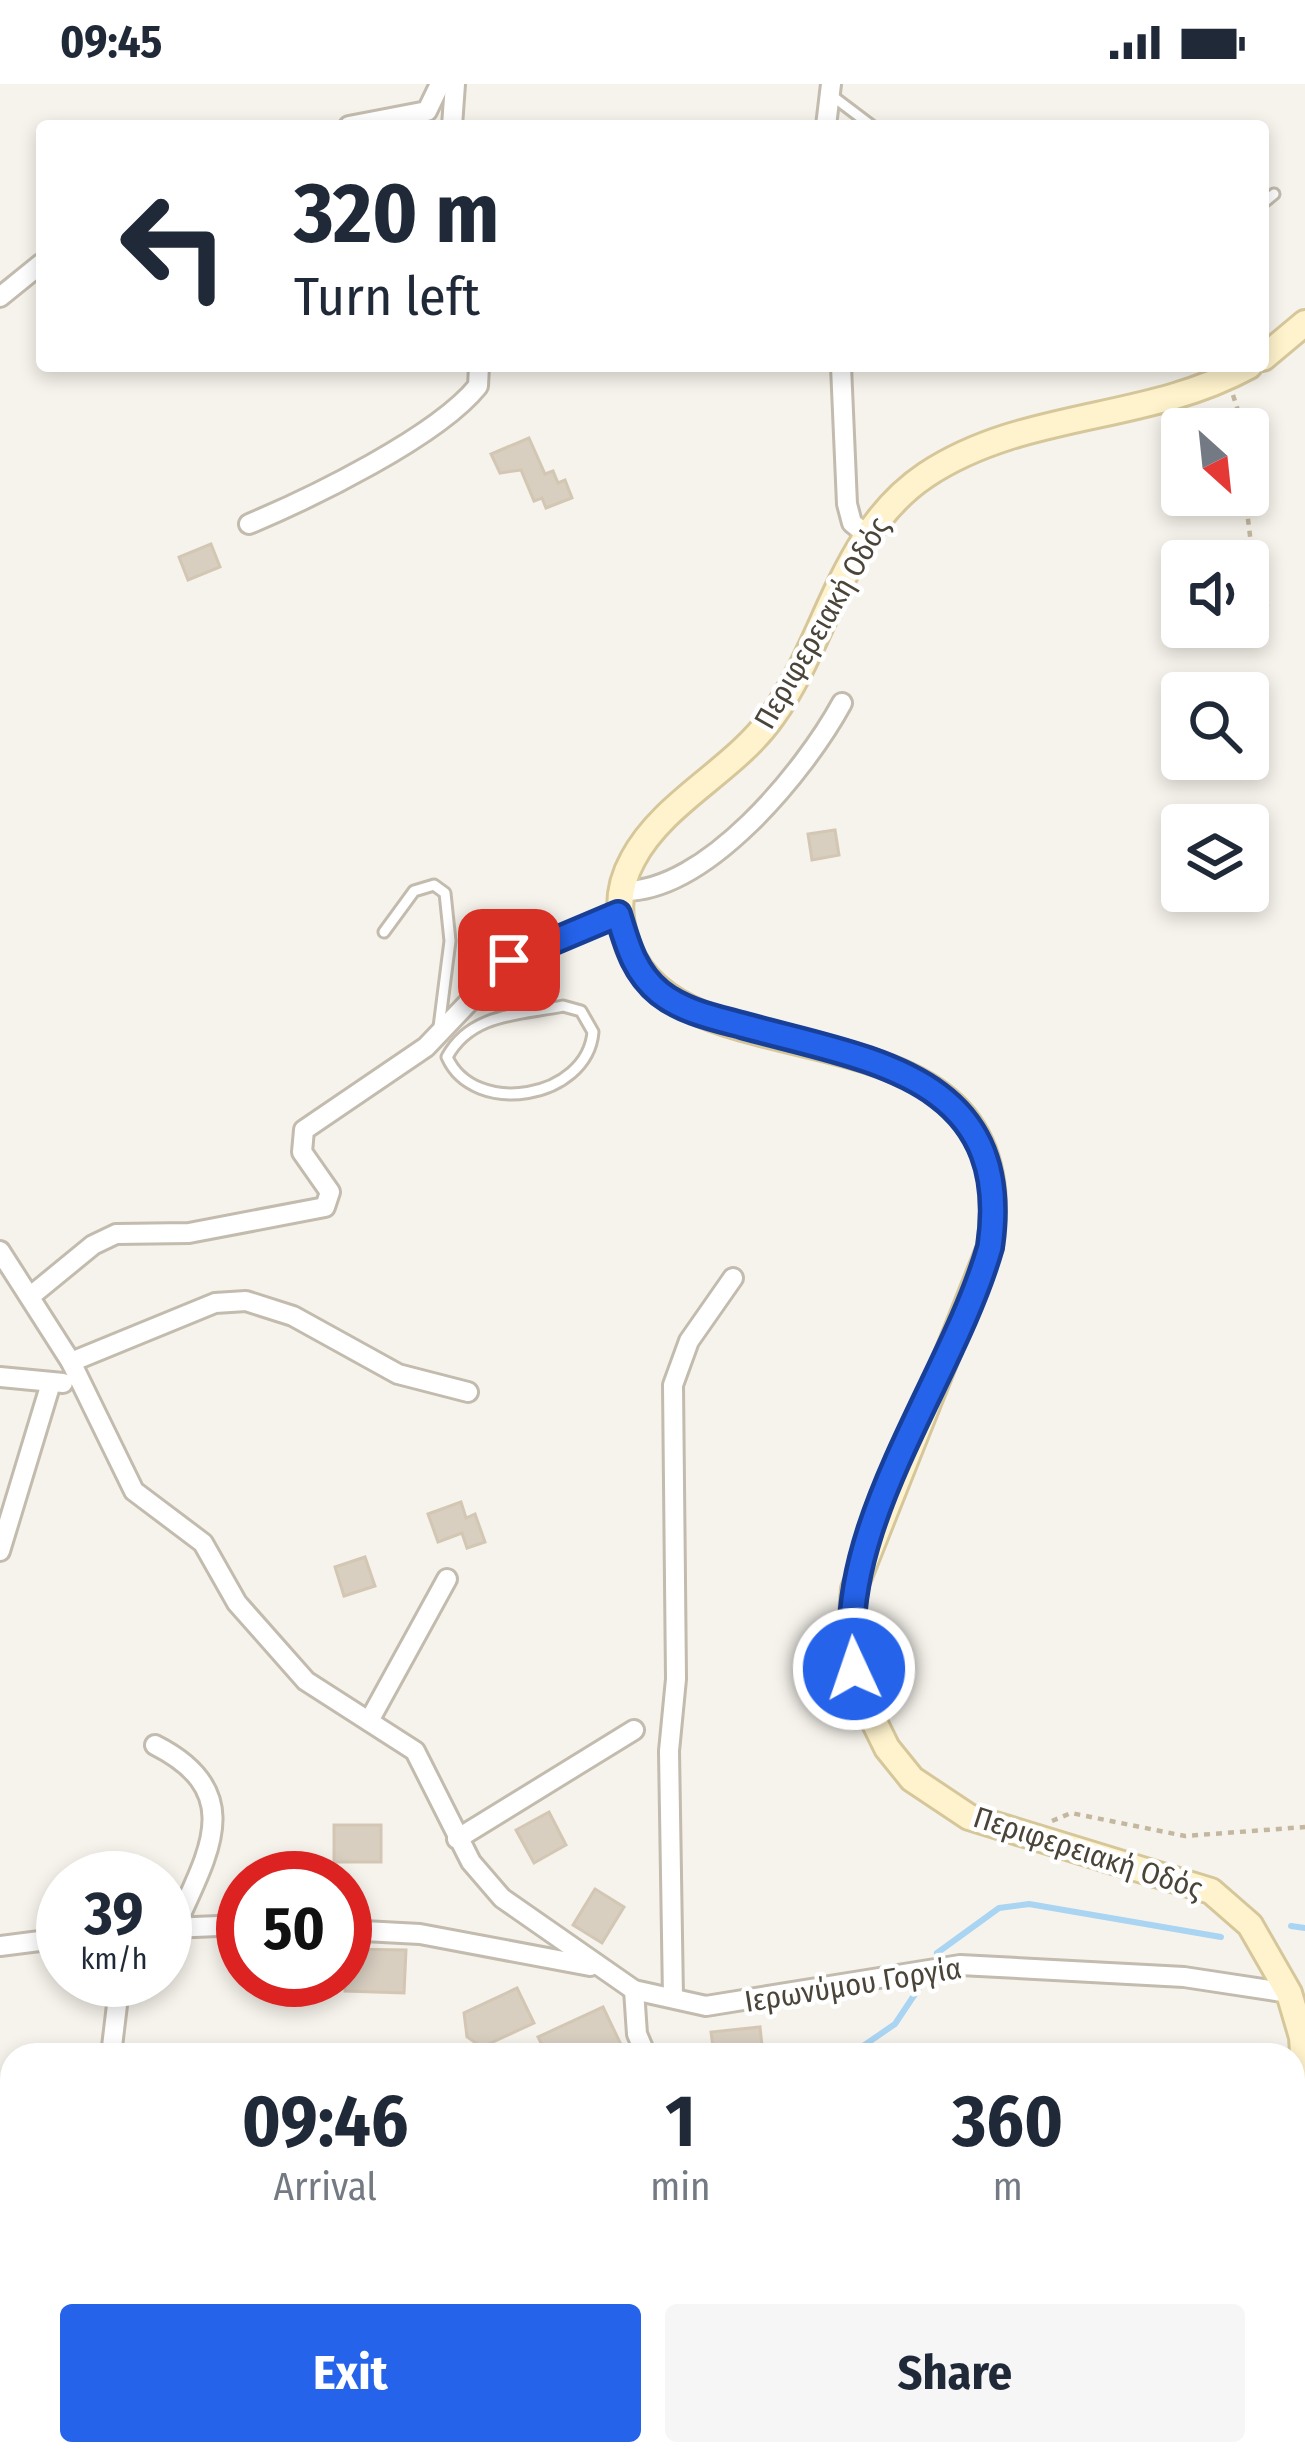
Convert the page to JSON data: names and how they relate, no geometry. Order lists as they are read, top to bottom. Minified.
{"streets":{"main road":["Περιφερειακή Οδός"],"street":["Ιερωνύμου Γοργία"]},"crossings":[["Περιφερειακή Οδός","Ιερωνύμου Γοργία"]],"north":"bottom right","page":{"status":"09:45","turn":["320 m","Turn left"],"speed":"39 km/h","limit":"50","eta":["09:46","Arrival","1","min","360","m"],"buttons":["Exit","Share"]}}
